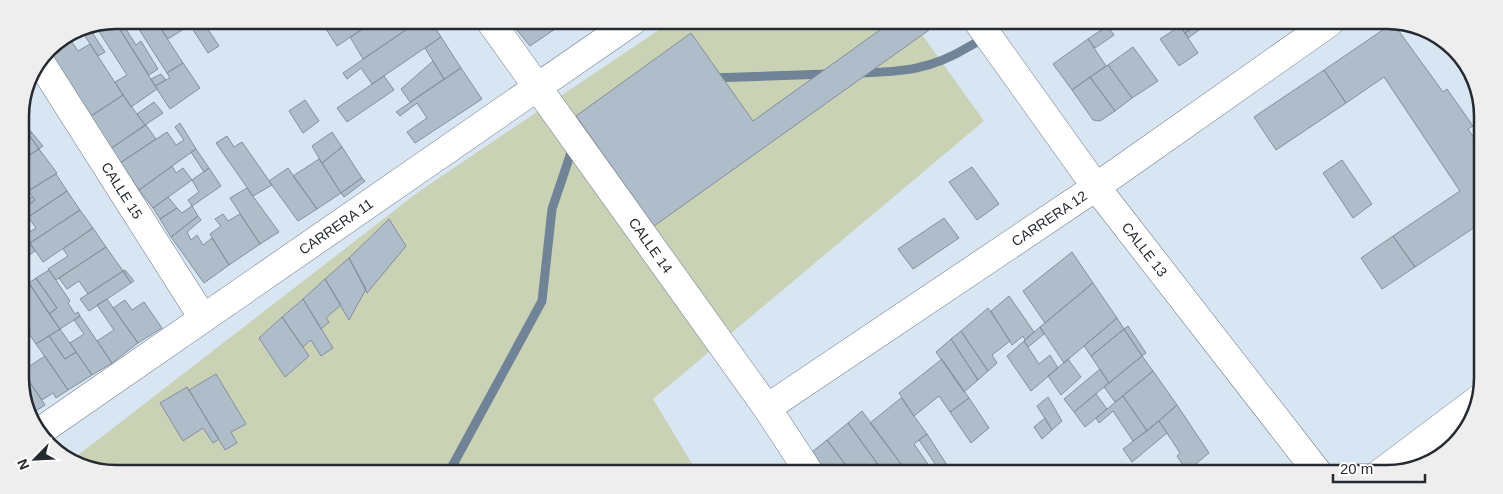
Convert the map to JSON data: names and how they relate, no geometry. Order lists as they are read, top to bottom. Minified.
{"streets":{"street":["CALLE 15","CARRERA 12","CARRERA 11","CALLE 14","CALLE 13"]},"crossings":[["CALLE 15","CARRERA 11"],["CARRERA 12","CALLE 14"],["CARRERA 12","CALLE 13"],["CARRERA 11","CALLE 14"]],"scale_bar":"20 m","north":"bottom left"}
